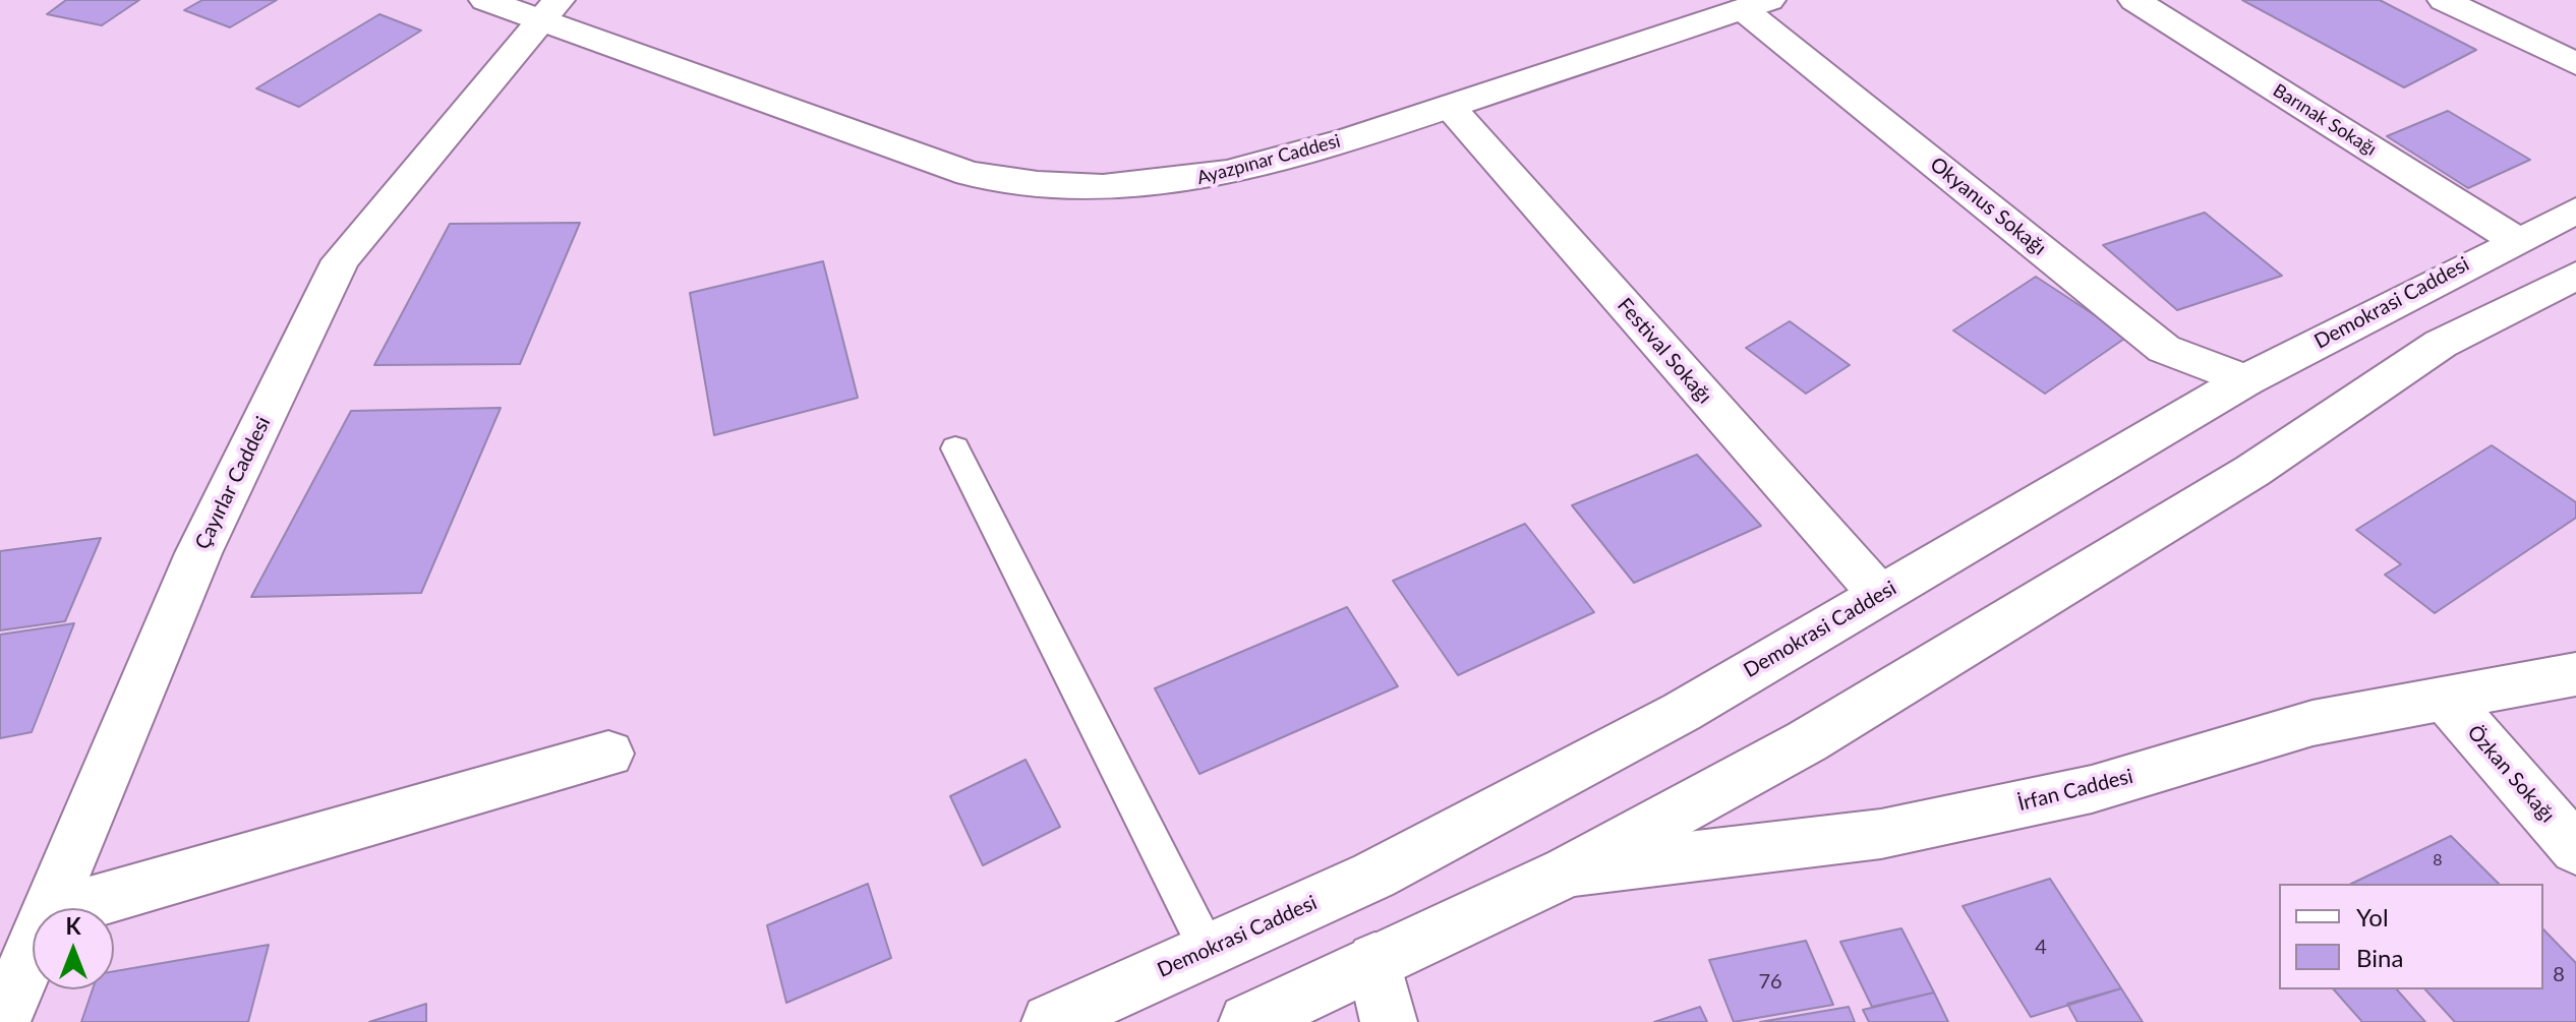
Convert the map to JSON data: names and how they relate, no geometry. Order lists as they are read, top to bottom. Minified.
{"streets":{"street":["Barınak Sokağı","Ayazpınar Caddesi","Okyanus Sokağı","Demokrasi Caddesi","Festival Sokağı","Çayırlar Caddesi","Özkan Sokağı","İrfan Caddesi"]},"crossings":[["Barınak Sokağı","Demokrasi Caddesi"],["Ayazpınar Caddesi","Okyanus Sokağı"],["Ayazpınar Caddesi","Festival Sokağı"],["Ayazpınar Caddesi","Çayırlar Caddesi"],["Okyanus Sokağı","Demokrasi Caddesi"],["Demokrasi Caddesi","Festival Sokağı"],["Özkan Sokağı","İrfan Caddesi"]],"house_numbers":["8","4","8","76"],"legend":["Yol","Bina"],"north":"top"}
